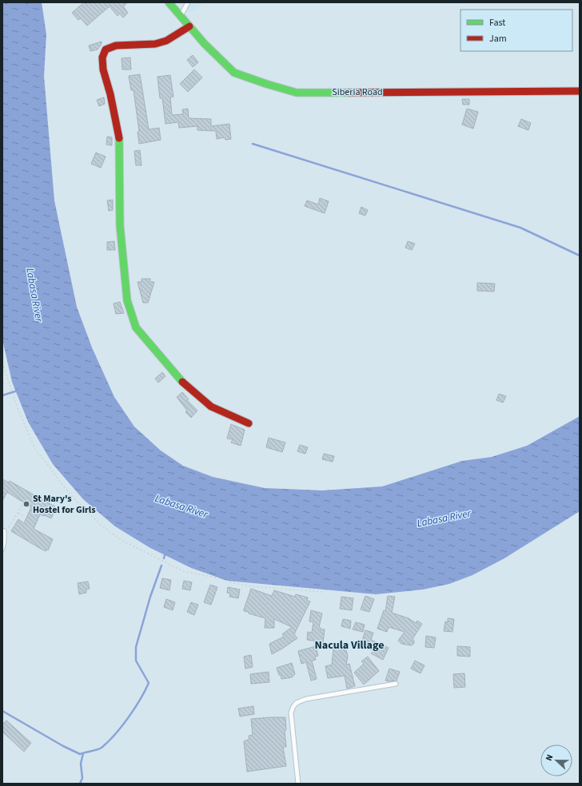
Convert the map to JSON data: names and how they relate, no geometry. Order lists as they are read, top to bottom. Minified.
{"streets":{"street":["Siberia Road"]},"districts":["Nacula Village"],"water":["Labasa River"],"places":["St Mary's Hostel for Girls"],"legend":["Fast","Jam"],"north":"left"}
